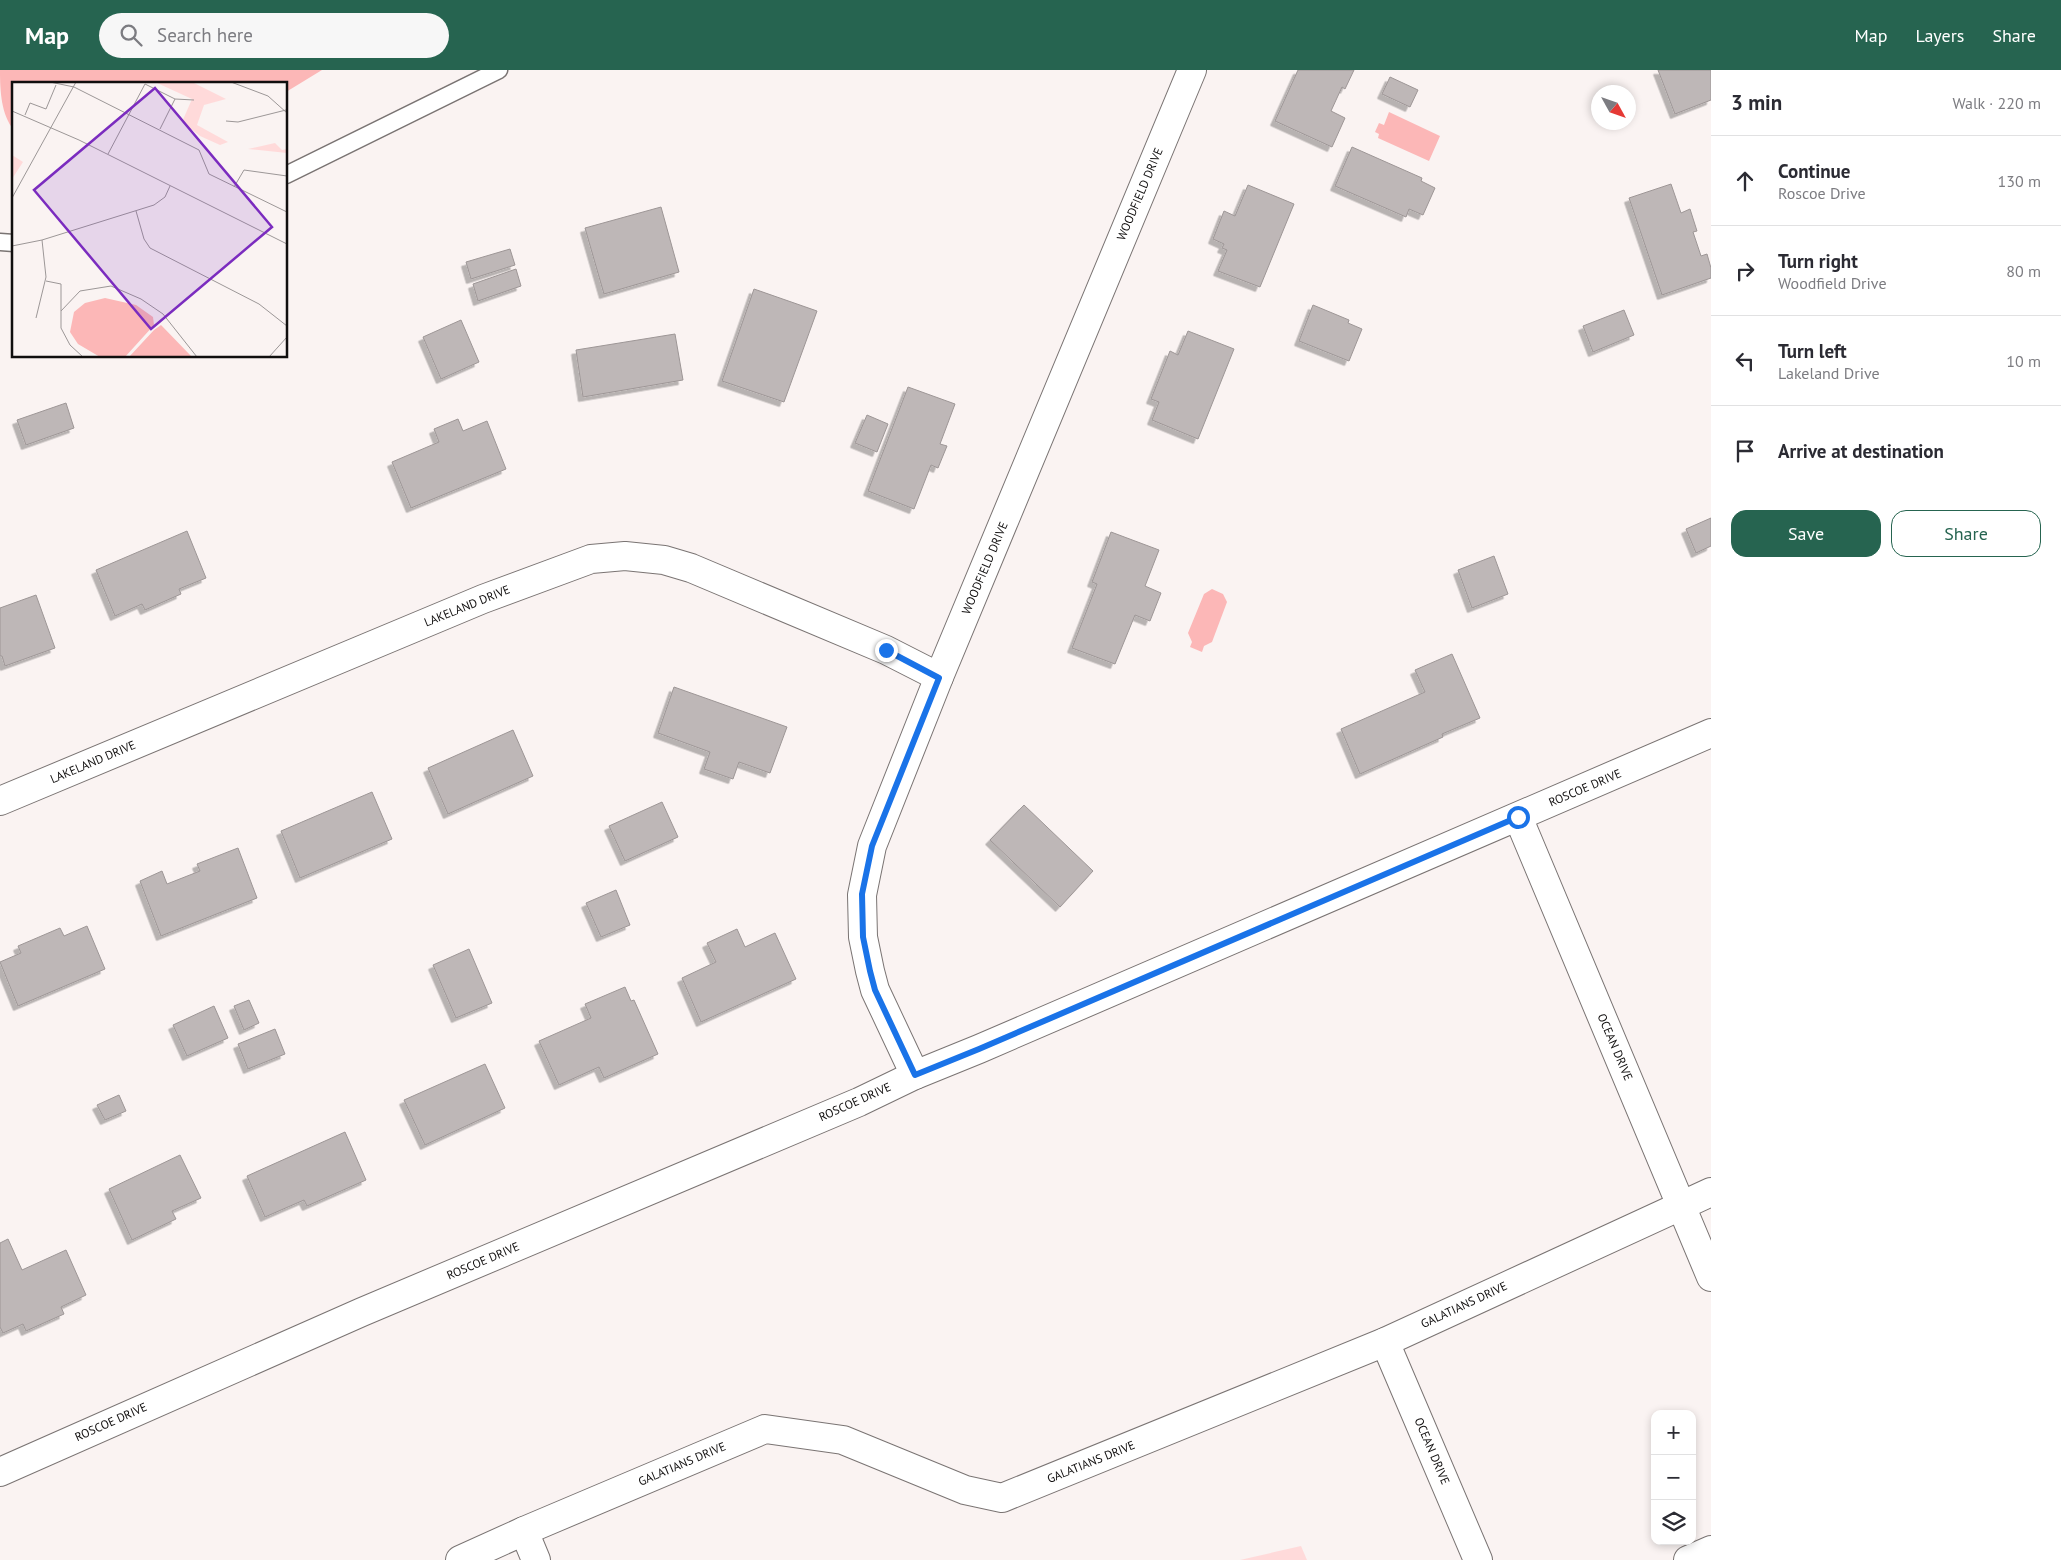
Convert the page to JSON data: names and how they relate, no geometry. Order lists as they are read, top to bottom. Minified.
{"streets":{"street":["WOODFIELD DRIVE","LAKELAND DRIVE","ROSCOE DRIVE","OCEAN DRIVE","GALATIANS DRIVE"]},"crossings":[["WOODFIELD DRIVE","LAKELAND DRIVE"],["WOODFIELD DRIVE","ROSCOE DRIVE"],["ROSCOE DRIVE","OCEAN DRIVE"],["OCEAN DRIVE","GALATIANS DRIVE"]],"north":"bottom right","page":{"header":"Map","search":"Search here","nav":["Map","Layers","Share"],"heading":["3 min","Walk · 220 m"],"list":[["Continue","Roscoe Drive","130 m"],["Turn right","Woodfield Drive","80 m"],["Turn left","Lakeland Drive","10 m"],"Arrive at destination"],"buttons":["Save","Share"],"map_buttons":["+","−"]}}
